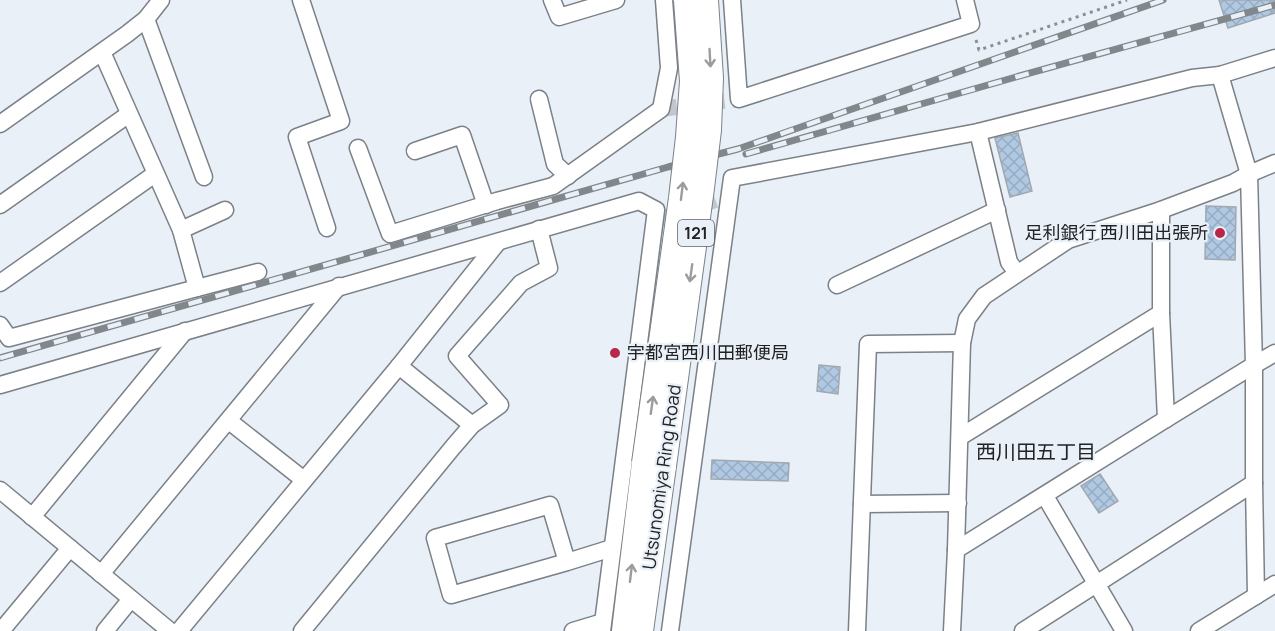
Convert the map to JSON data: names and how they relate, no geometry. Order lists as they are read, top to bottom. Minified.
{"streets":{"highway":["121","Utsunomiya Ring Road"]},"districts":["西川田五丁目"],"places":["足利銀行 西川田出張所","宇都宮西川田郵便局"]}
